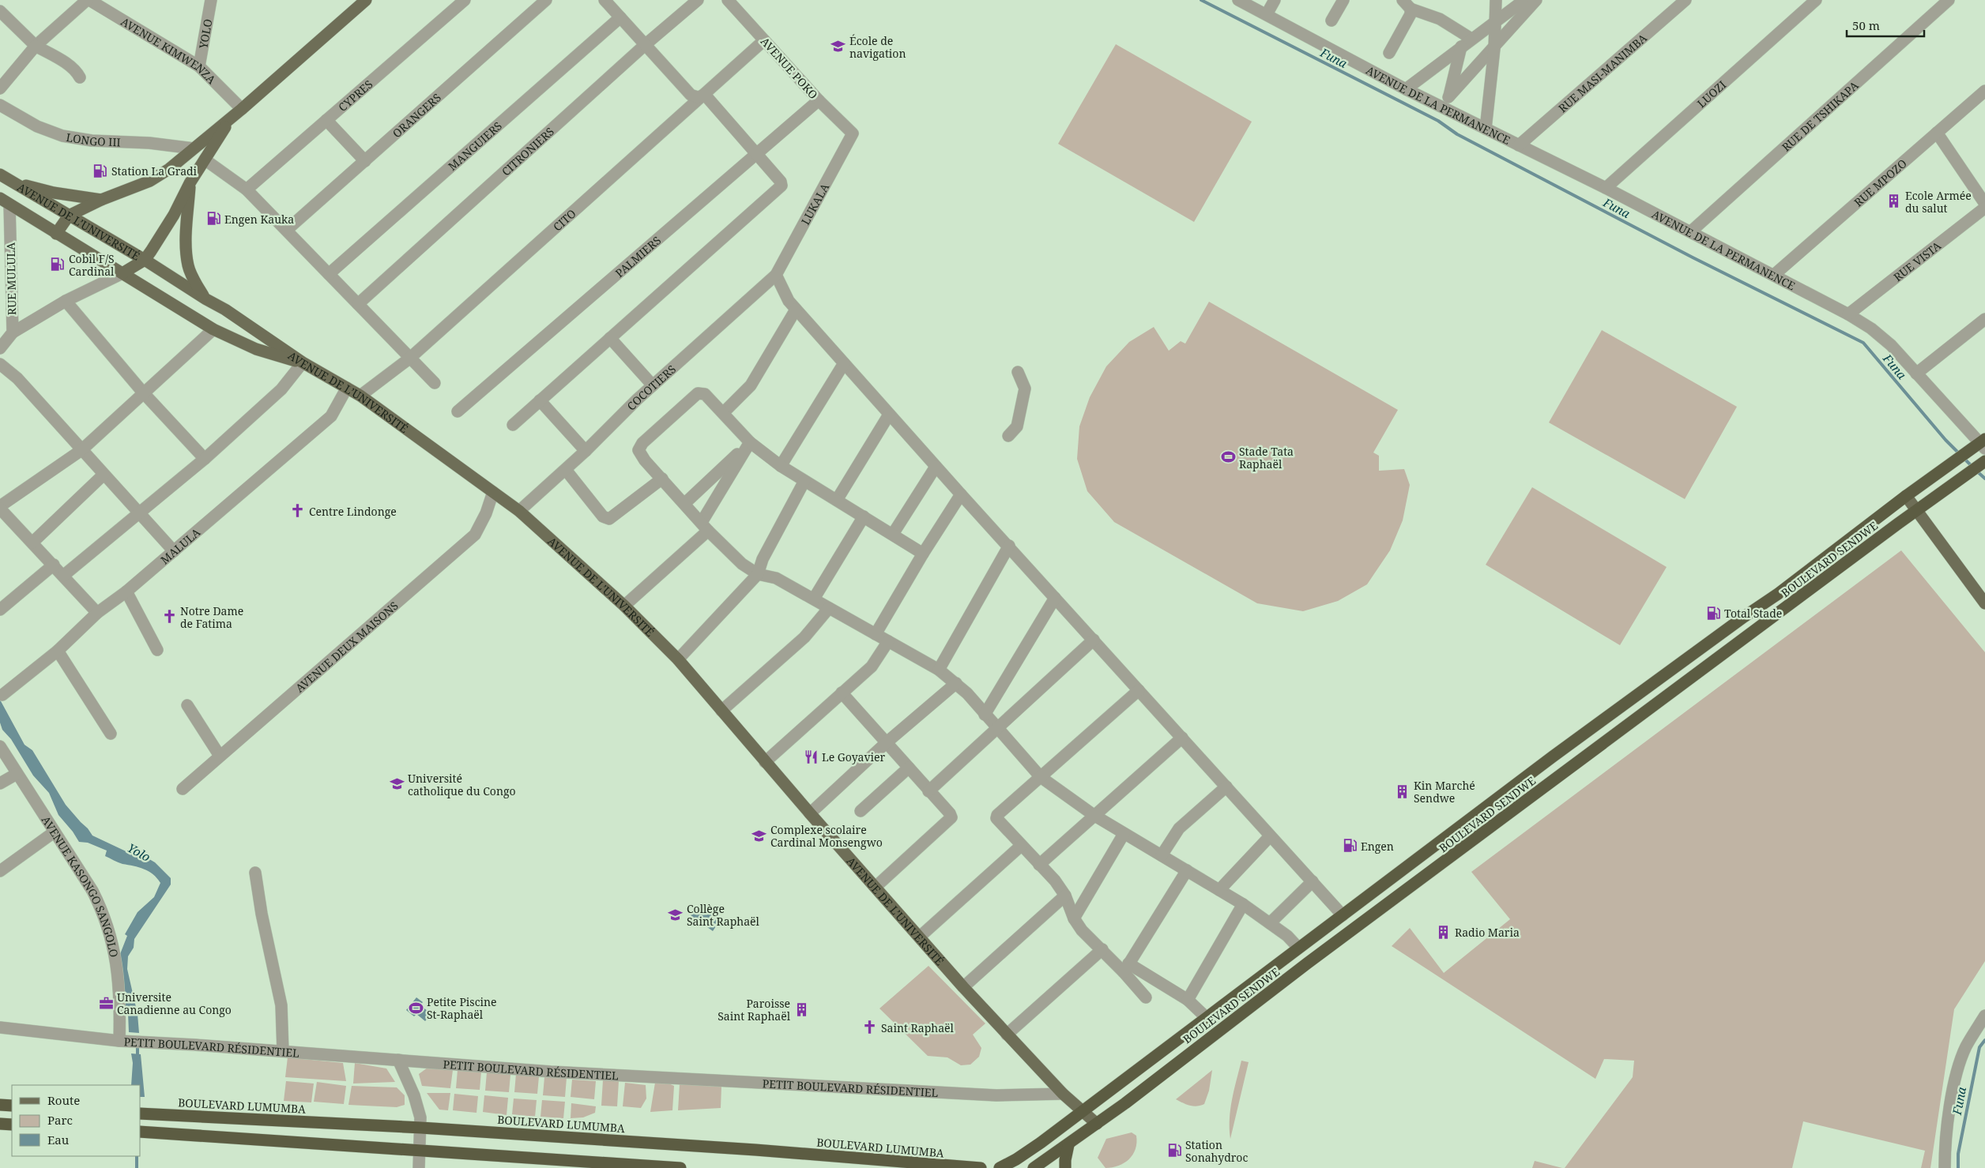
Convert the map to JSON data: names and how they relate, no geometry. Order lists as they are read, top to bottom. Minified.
{"streets":{"highway":["BOULEVARD SENDWE","BOULEVARD LUMUMBA"],"main road":["AVENUE DE L’UNIVERSITÉ"],"street":["YOLO","AVENUE KIMWENZA","AVENUE POKO","RUE MASI-MANIMBA","LUOZI","CYPRES","AVENUE DE LA PERMANENCE","ORANGERS","RUE DE TSHIKAPA","LONGO III","MANGUIERS","CITRONIERS","RUE MPOZO","LUKALA","CITO","PALMIERS","RUE VISTA","RUE MULULA","COCOTIERS","MALULA","AVENUE DEUX MAISONS","AVENUE KASONGO SANGOLO","PETIT BOULEVARD RÉSIDENTIEL"]},"crossings":[["YOLO","AVENUE KIMWENZA"],["AVENUE POKO","LUKALA"],["AVENUE POKO","CITO"],["AVENUE POKO","PALMIERS"],["RUE MASI-MANIMBA","AVENUE DE LA PERMANENCE"],["LUOZI","AVENUE DE LA PERMANENCE"],["AVENUE DE LA PERMANENCE","RUE DE TSHIKAPA"],["AVENUE DE LA PERMANENCE","RUE MPOZO"],["AVENUE DE LA PERMANENCE","RUE VISTA"],["AVENUE DE LA PERMANENCE","BOULEVARD SENDWE"],["LUKALA","COCOTIERS"],["CITO","AVENUE DE L’UNIVERSITÉ"],["AVENUE DE L’UNIVERSITÉ","COCOTIERS"],["AVENUE DE L’UNIVERSITÉ","MALULA"],["AVENUE DE L’UNIVERSITÉ","BOULEVARD SENDWE"],["AVENUE DE L’UNIVERSITÉ","AVENUE DEUX MAISONS"],["AVENUE DE L’UNIVERSITÉ","PETIT BOULEVARD RÉSIDENTIEL"],["AVENUE KASONGO SANGOLO","PETIT BOULEVARD RÉSIDENTIEL"]],"water":["Funa","Yolo"],"places":{"school or university":["École de navigation","Université catholique du Congo","Complexe scolaire Cardinal Monsengwo","Collège Saint Raphaël"],"fuel station":["Station La Gradi","Engen Kauka","Cobil F/S Cardinal","Total Stade","Engen","Station Sonahydroc"],"building":["Ecole Armée du salut","Kin Marché Sendwe","Radio Maria","Paroisse Saint Raphaël"],"sports":["Stade Tata Raphaël","Petite Piscine St-Raphaël"],"church":["Centre Lindonge","Notre Dame de Fatima","Saint Raphaël"],"restaurant":["Le Goyavier"],"office":["Universite Canadienne au Congo"]},"legend":["Route","Parc","Eau"],"scale_bar":"50 m"}
